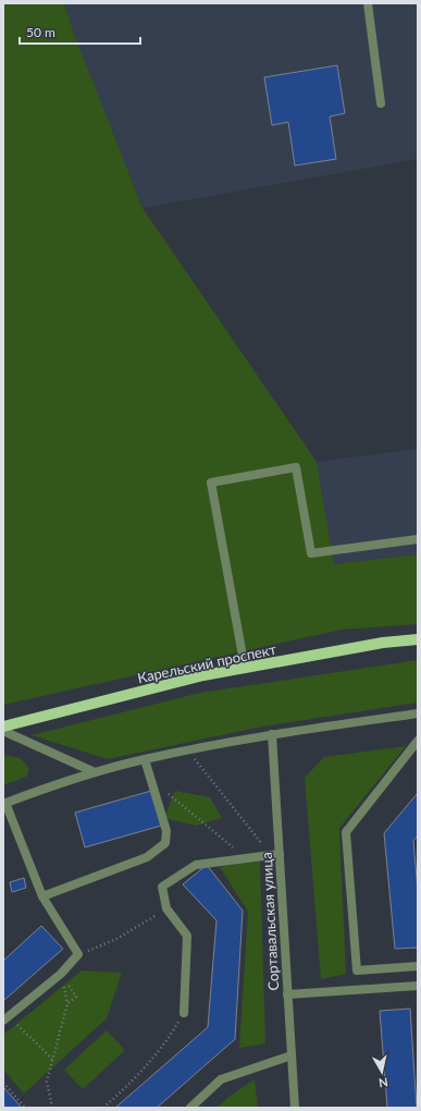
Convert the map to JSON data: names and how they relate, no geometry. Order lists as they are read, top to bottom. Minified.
{"streets":{"main road":["Карельский проспект"],"street":["Сортавальская улица"]},"scale_bar":"50 m","north":"bottom"}
